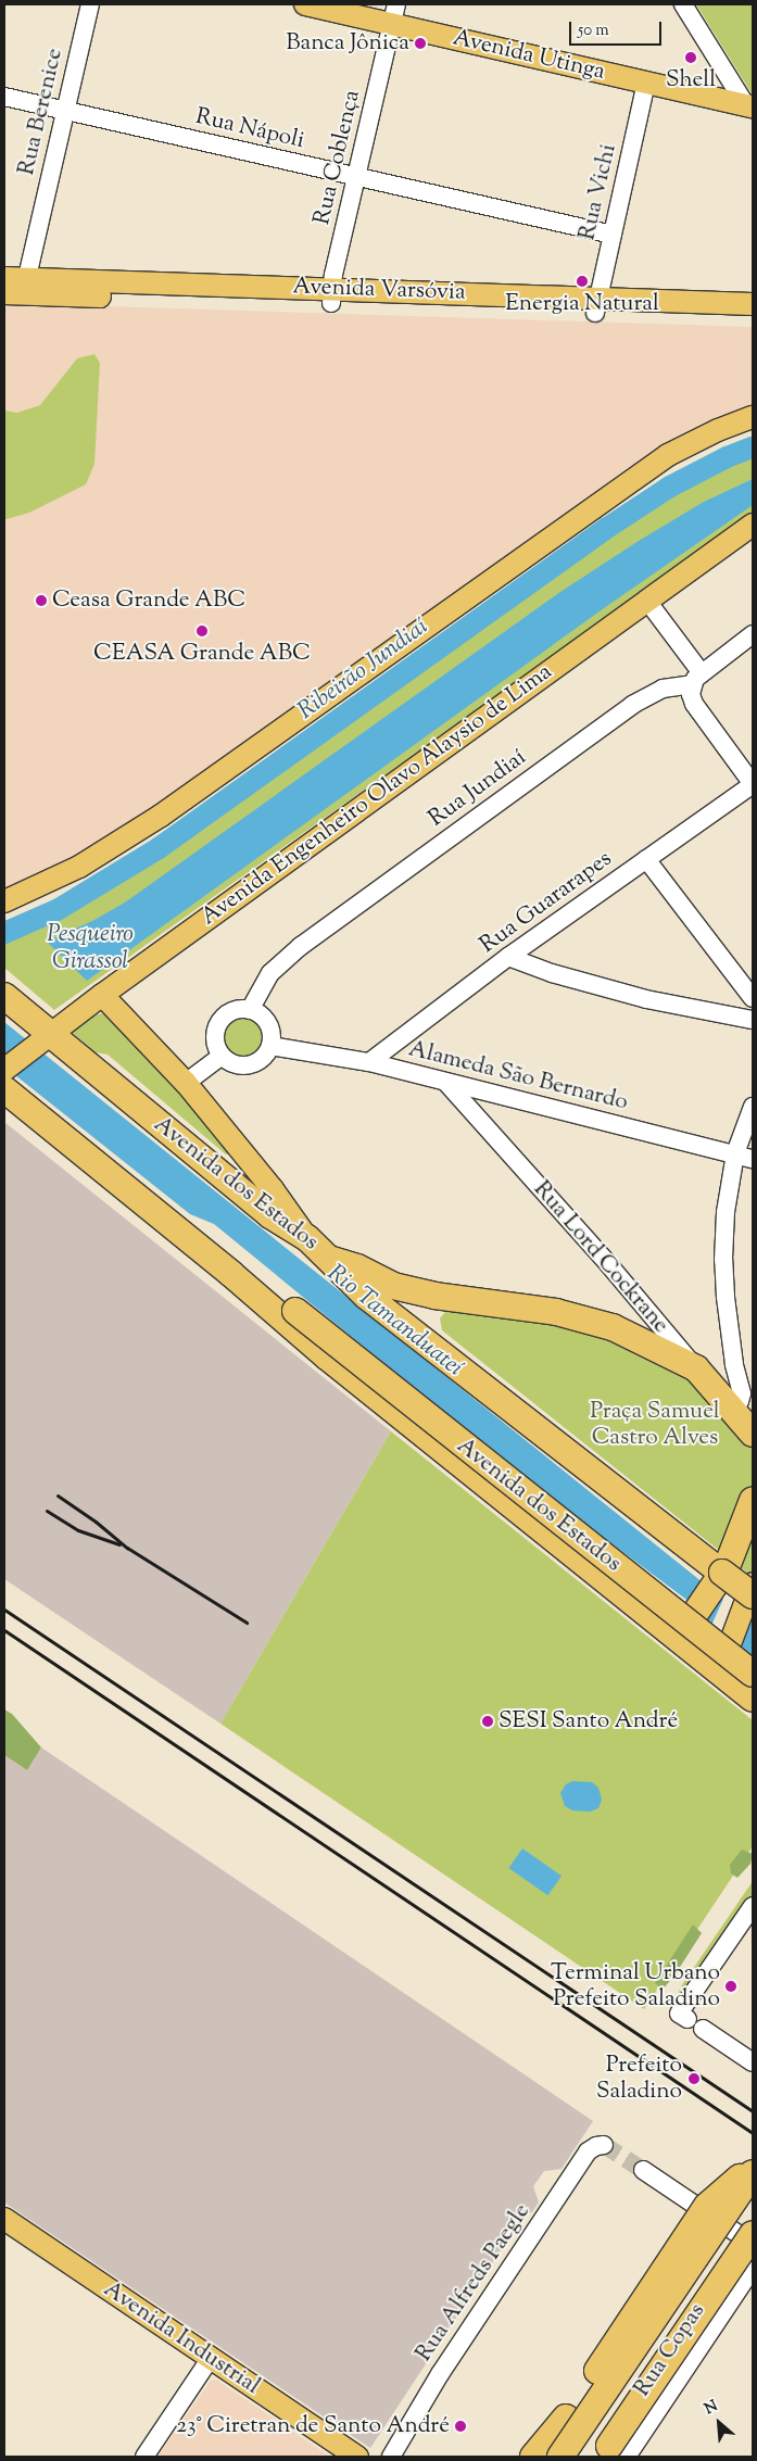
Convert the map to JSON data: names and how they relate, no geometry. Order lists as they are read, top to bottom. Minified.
{"streets":{"highway":["Avenida dos Estados","Rua Lord Cockrane"],"main road":["Avenida Utinga","Avenida Varsóvia","Avenida Engenheiro Olavo Alaysio de Lima","Avenida Industrial"],"street":["Rua Berenice","Rua Nápoli","Rua Coblença","Rua Vichi","Rua Jundiaí","Rua Guararapes","Alameda São Bernardo","Rua Alfreds Paegle","Rua Copas"]},"crossings":[["Avenida Utinga","Rua Coblença"],["Avenida Utinga","Rua Vichi"],["Rua Berenice","Rua Nápoli"],["Rua Berenice","Avenida Varsóvia"],["Rua Nápoli","Rua Coblença"],["Rua Nápoli","Rua Vichi"],["Rua Coblença","Avenida Varsóvia"],["Rua Vichi","Avenida Varsóvia"],["Rua Jundiaí","Alameda São Bernardo"],["Avenida Engenheiro Olavo Alaysio de Lima","Avenida dos Estados"],["Rua Guararapes","Alameda São Bernardo"],["Alameda São Bernardo","Rua Lord Cockrane"]],"water":["Ribeirão Jundiaí","Pesqueiro Girassol","Rio Tamanduateí"],"parks":["Praça Samuel Castro Alves"],"places":["Banca Jônica","Shell","Energia Natural","Ceasa Grande ABC","CEASA Grande ABC","SESI Santo André","Terminal Urbano Prefeito Saladino","Prefeito Saladino","23° Ciretran de Santo André"],"scale_bar":"50 m","north":"top left"}
